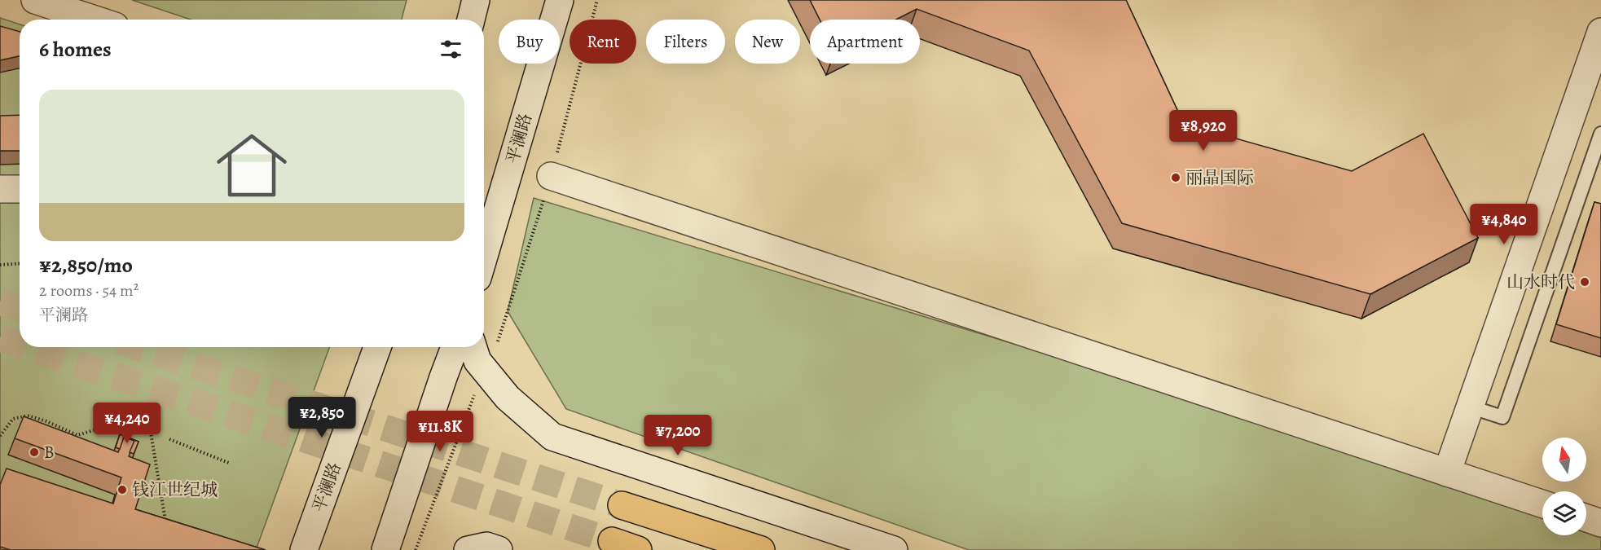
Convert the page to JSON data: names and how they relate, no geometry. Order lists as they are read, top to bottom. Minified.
{"streets":{"street":["平澜路"]},"places":["丽晶国际","山水时代","B","钱江世纪城"],"north":"top","page":{"chip":["Buy","Rent","Filters","New","Apartment"],"heading":"6 homes","list":[{"name":"¥2,850/mo","note":"2 rooms · 54 m² · 平澜路"}],"price":["¥8,920","¥4,840","¥2,850","¥4,240","¥11.8K","¥7,200"]}}
